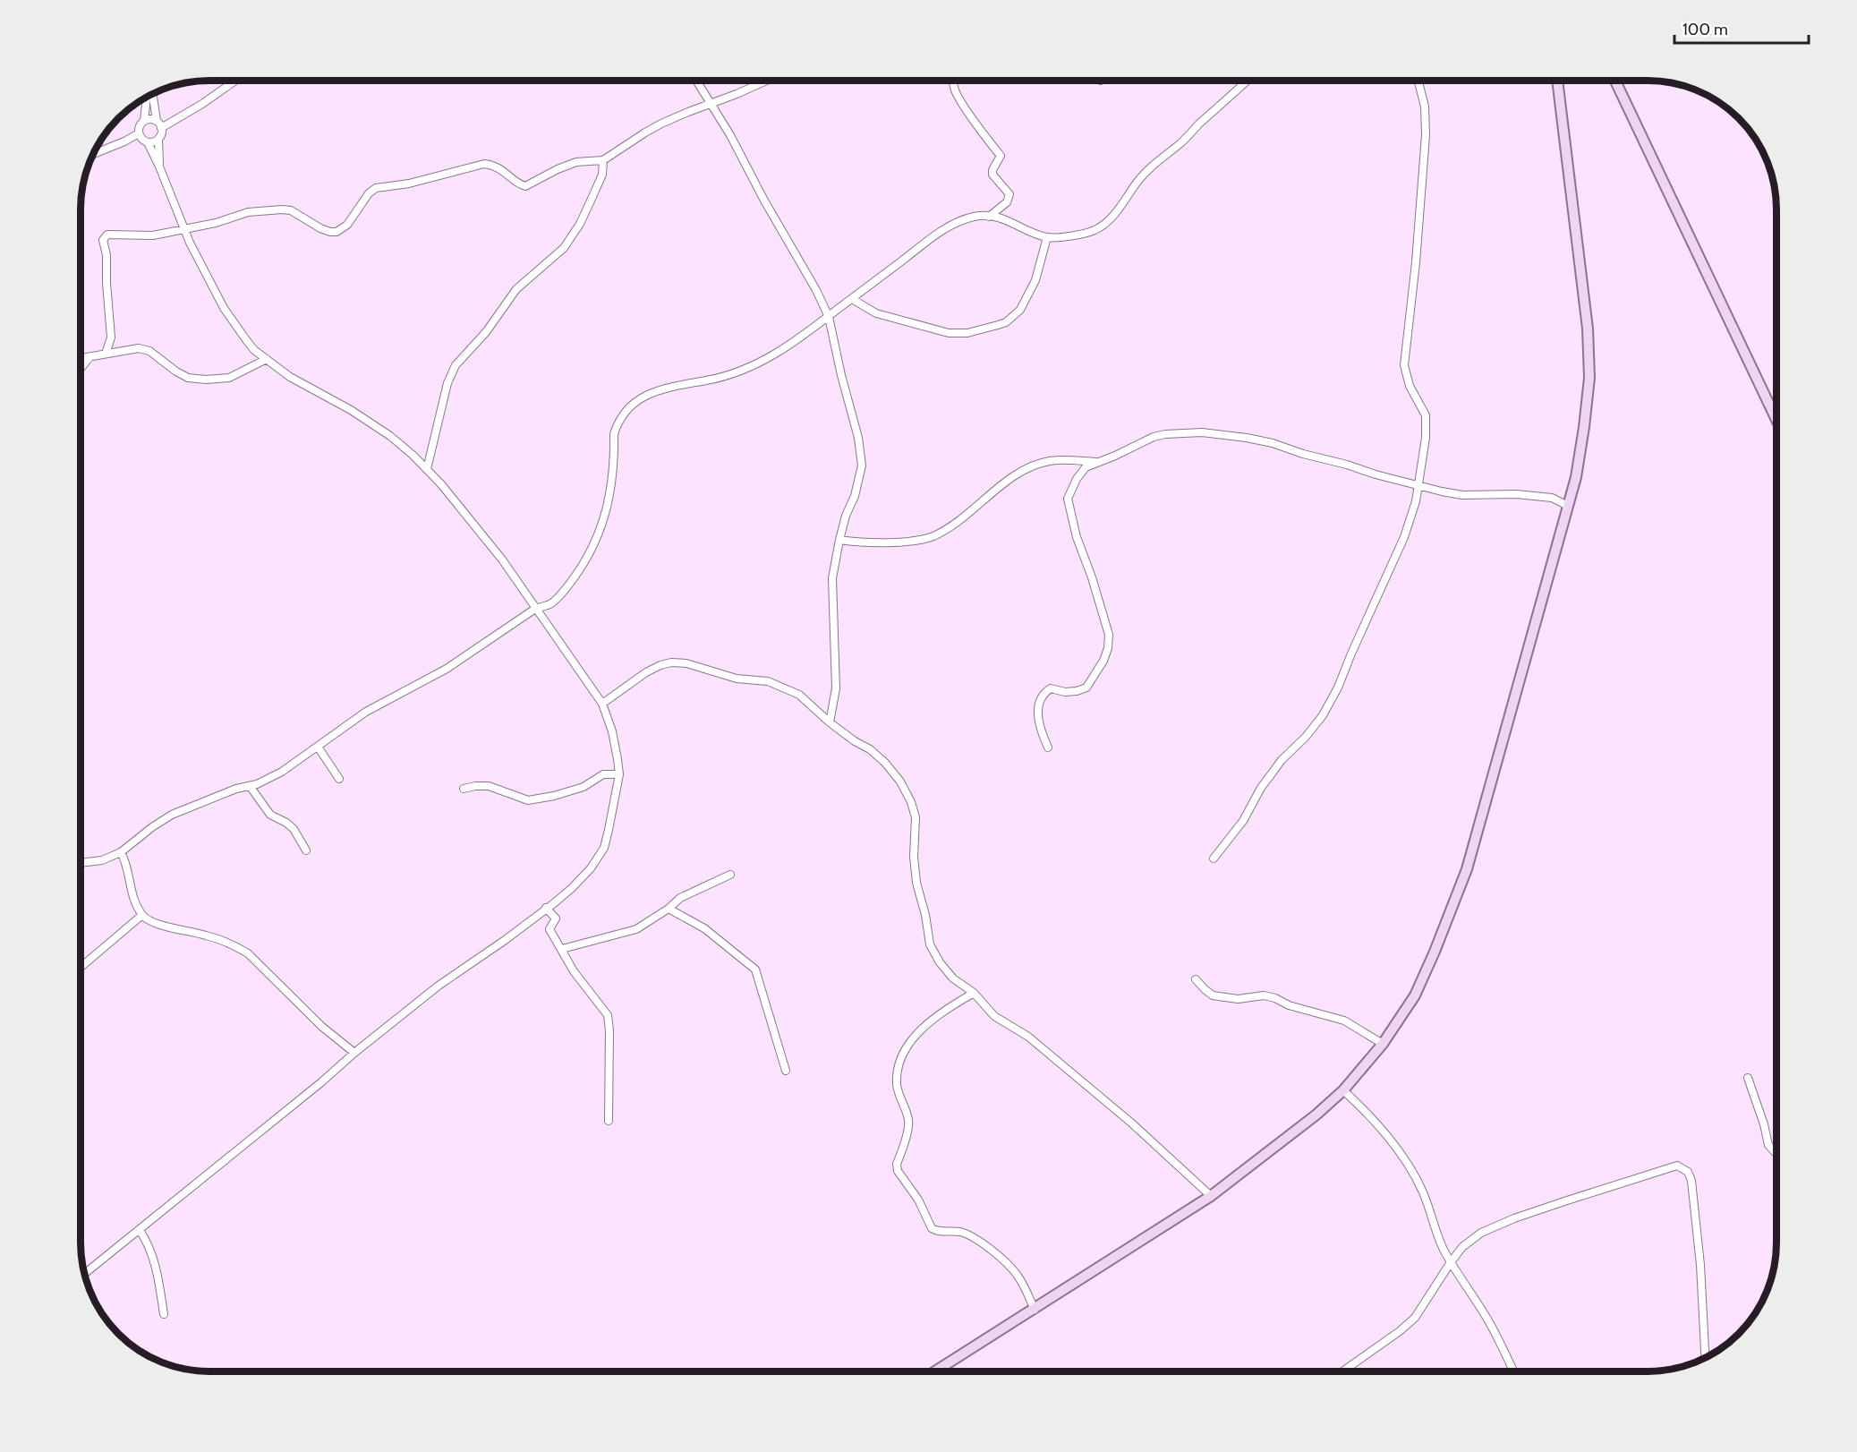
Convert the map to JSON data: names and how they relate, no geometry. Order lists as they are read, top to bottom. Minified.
{"scale_bar":"100 m"}
